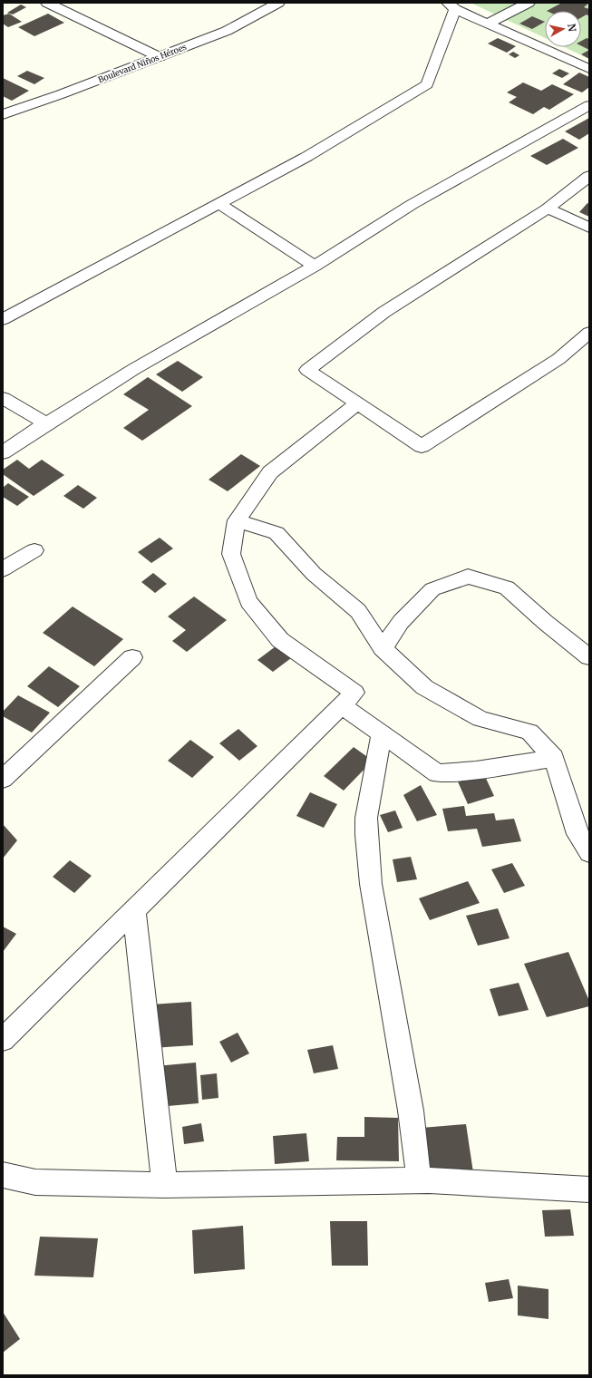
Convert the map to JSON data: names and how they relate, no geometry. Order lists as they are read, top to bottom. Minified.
{"streets":{"street":["Boulevard Niños Héroes"]},"north":"right"}
